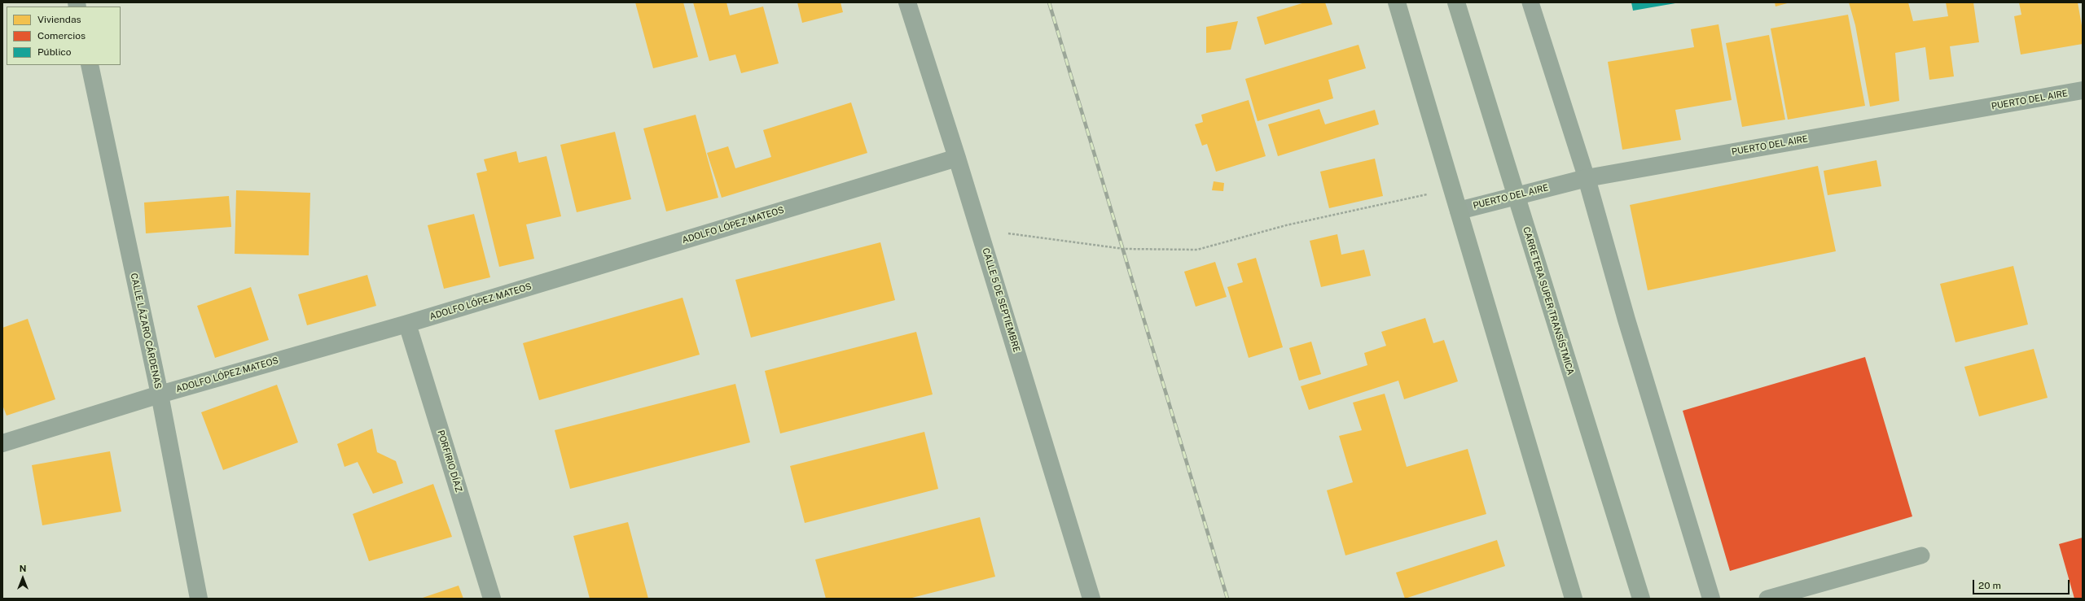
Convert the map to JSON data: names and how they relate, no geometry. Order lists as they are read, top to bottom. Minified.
{"streets":{"main road":["CARRETERA SUPER TRANSÍSTMICA"],"street":["PUERTO DEL AIRE","ADOLFO LÓPEZ MATEOS","CALLE 5 DE SEPTIEMBRE","CALLE LÁZARO CÁRDENAS","PORFIRIO DÍAZ"]},"crossings":[["PUERTO DEL AIRE","CARRETERA SUPER TRANSÍSTMICA"],["ADOLFO LÓPEZ MATEOS","CALLE 5 DE SEPTIEMBRE"],["ADOLFO LÓPEZ MATEOS","CALLE LÁZARO CÁRDENAS"],["ADOLFO LÓPEZ MATEOS","PORFIRIO DÍAZ"]],"legend":["Viviendas","Comercios","Público"],"scale_bar":"20 m","north":"top"}
